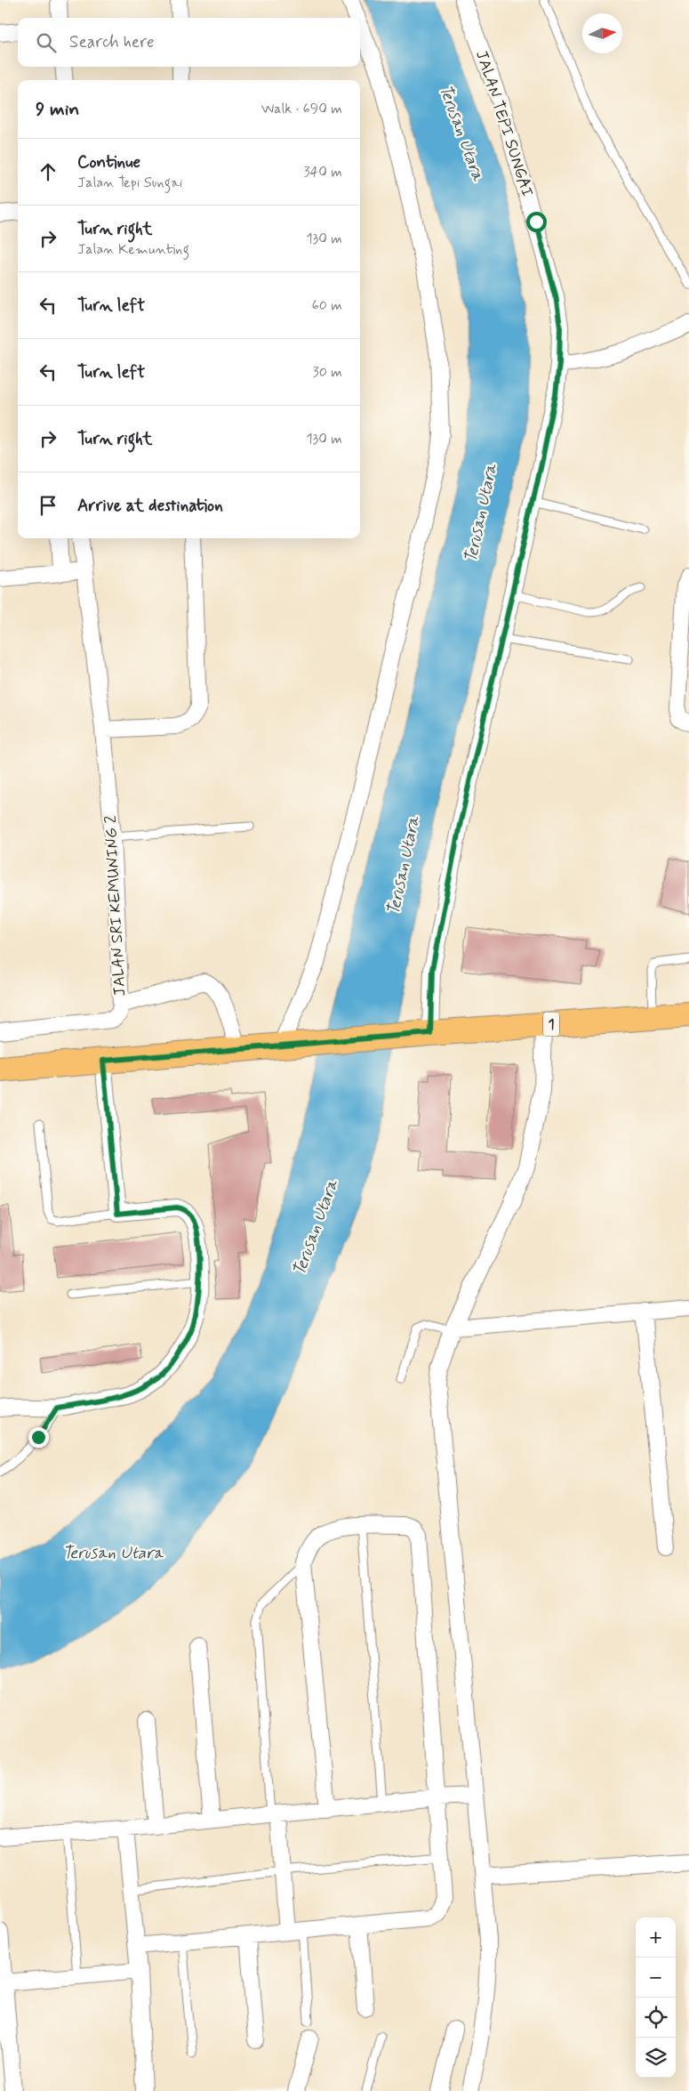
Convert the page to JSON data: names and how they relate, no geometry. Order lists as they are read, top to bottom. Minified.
{"streets":{"main road":["1"],"street":["JALAN TEPI SUNGAI","JALAN SRI KEMUNING 2"]},"crossings":[["JALAN TEPI SUNGAI","1"]],"water":["Terusan Utara"],"north":"right","page":{"search":"Search here","heading":["9 min","Walk · 690 m"],"list":[["Continue","Jalan Tepi Sungai","340 m"],["Turn right","Jalan Kemunting","130 m"],["Turn left","60 m"],["Turn left","30 m"],["Turn right","130 m"],"Arrive at destination"],"map_buttons":["+","−"]}}
